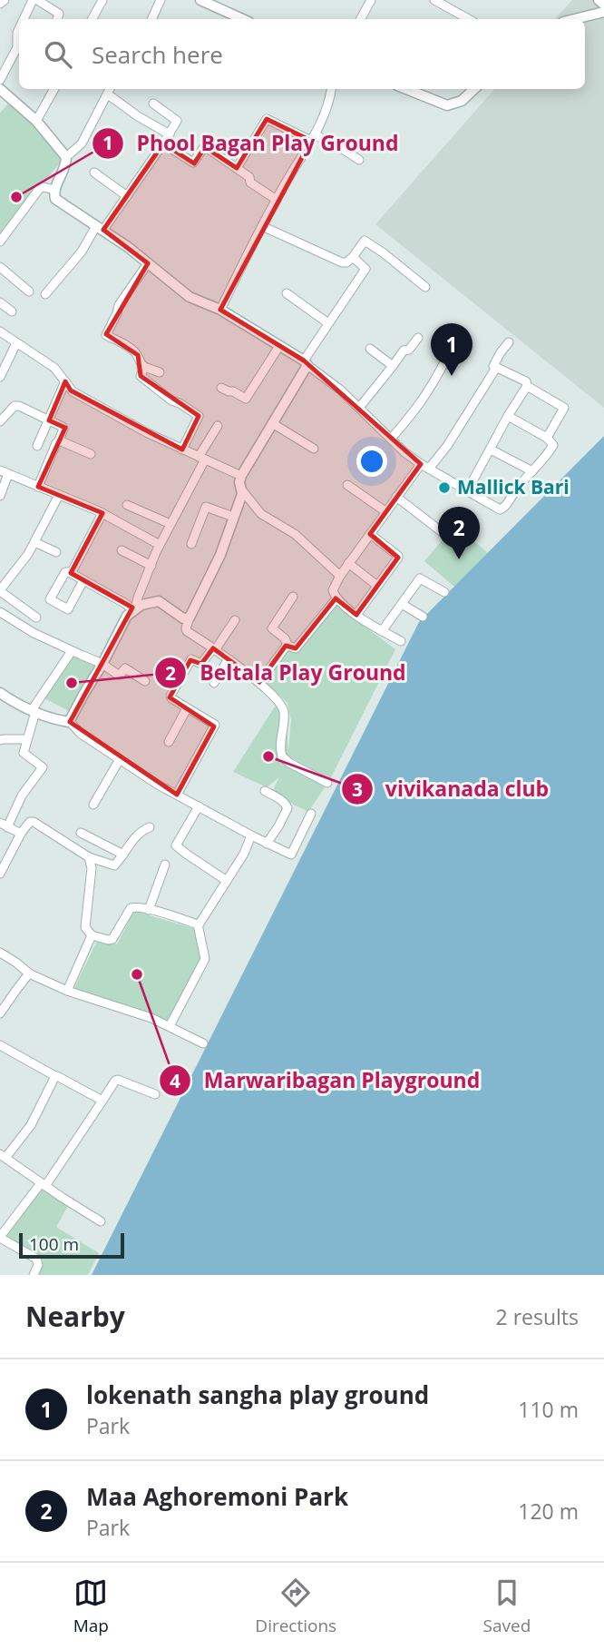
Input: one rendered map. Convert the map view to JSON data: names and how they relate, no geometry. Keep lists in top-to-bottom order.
{
  "places": [
    "Phool Bagan Play Ground",
    "Mallick Bari",
    "Beltala Play Ground",
    "vivikanada club",
    "Marwaribagan Playground"
  ],
  "scale_bar": "100 m",
  "page": {
    "search": "Search here",
    "pins": ["1", "2"],
    "scale": "100 m",
    "heading": ["Nearby", "2 results"],
    "list": [
      {
        "mark": "1",
        "name": "lokenath sangha play ground",
        "note": "Park",
        "value": "110 m"
      },
      {
        "mark": "2",
        "name": "Maa Aghoremoni Park",
        "note": "Park",
        "value": "120 m"
      }
    ],
    "nav": ["Map", "Directions", "Saved"]
  }
}
